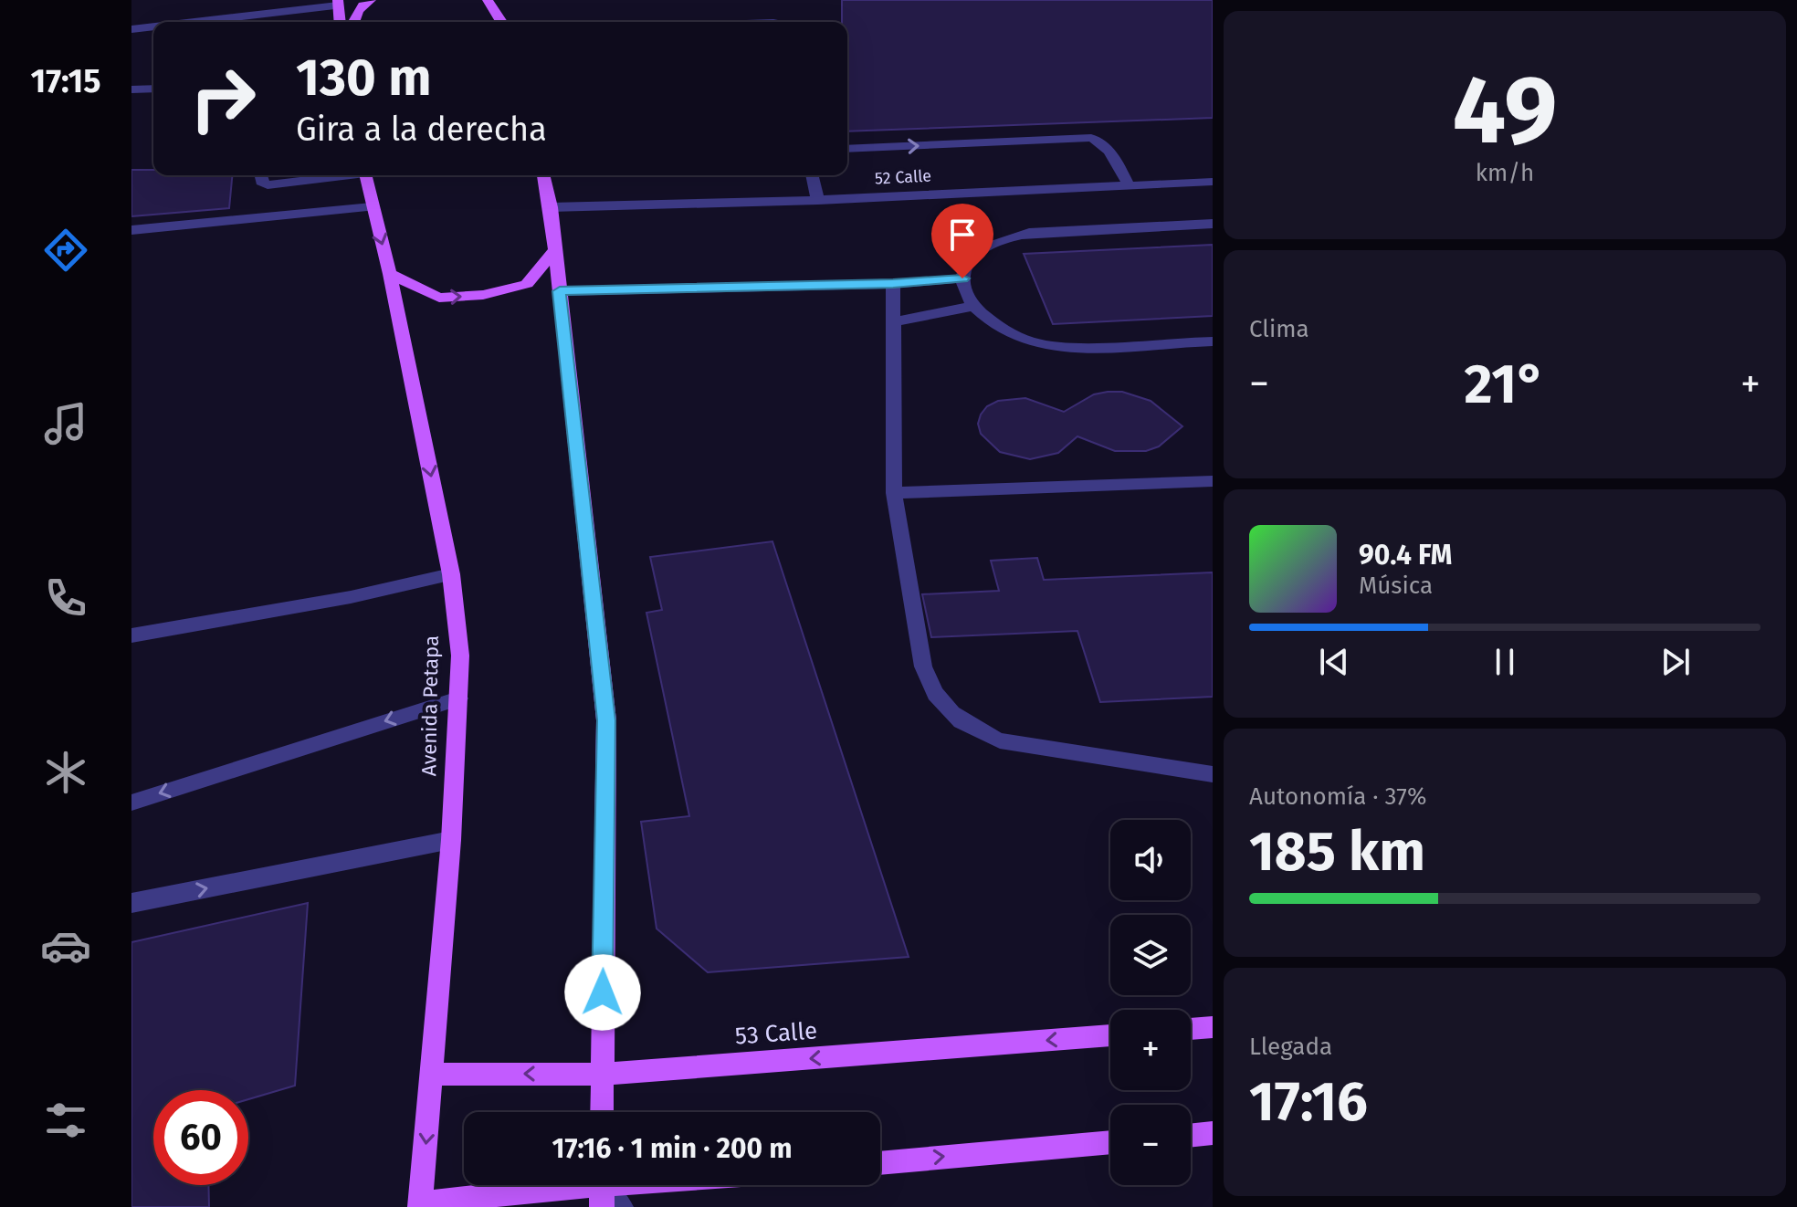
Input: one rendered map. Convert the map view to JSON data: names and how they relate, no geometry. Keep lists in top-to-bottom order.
{
  "streets": {
    "main road": ["Avenida Petapa", "53 Calle"],
    "lane": ["52 Calle"]
  },
  "crossings": [
    ["Avenida Petapa", "53 Calle"]
  ],
  "page": {
    "tabs": "17:15",
    "tile": [
      ["49", "km/h"],
      "Clima",
      ["Autonomía · 37%", "185 km"],
      ["Llegada", "17:16"]
    ],
    "turn": ["130 m", "Gira a la derecha"],
    "heat": ["−", "21°", "+"],
    "song": ["90.4 FM", "Música"],
    "map_buttons": ["+", "−"],
    "limit": "60",
    "trip": "17:16 · 1 min · 200 m"
  }
}
